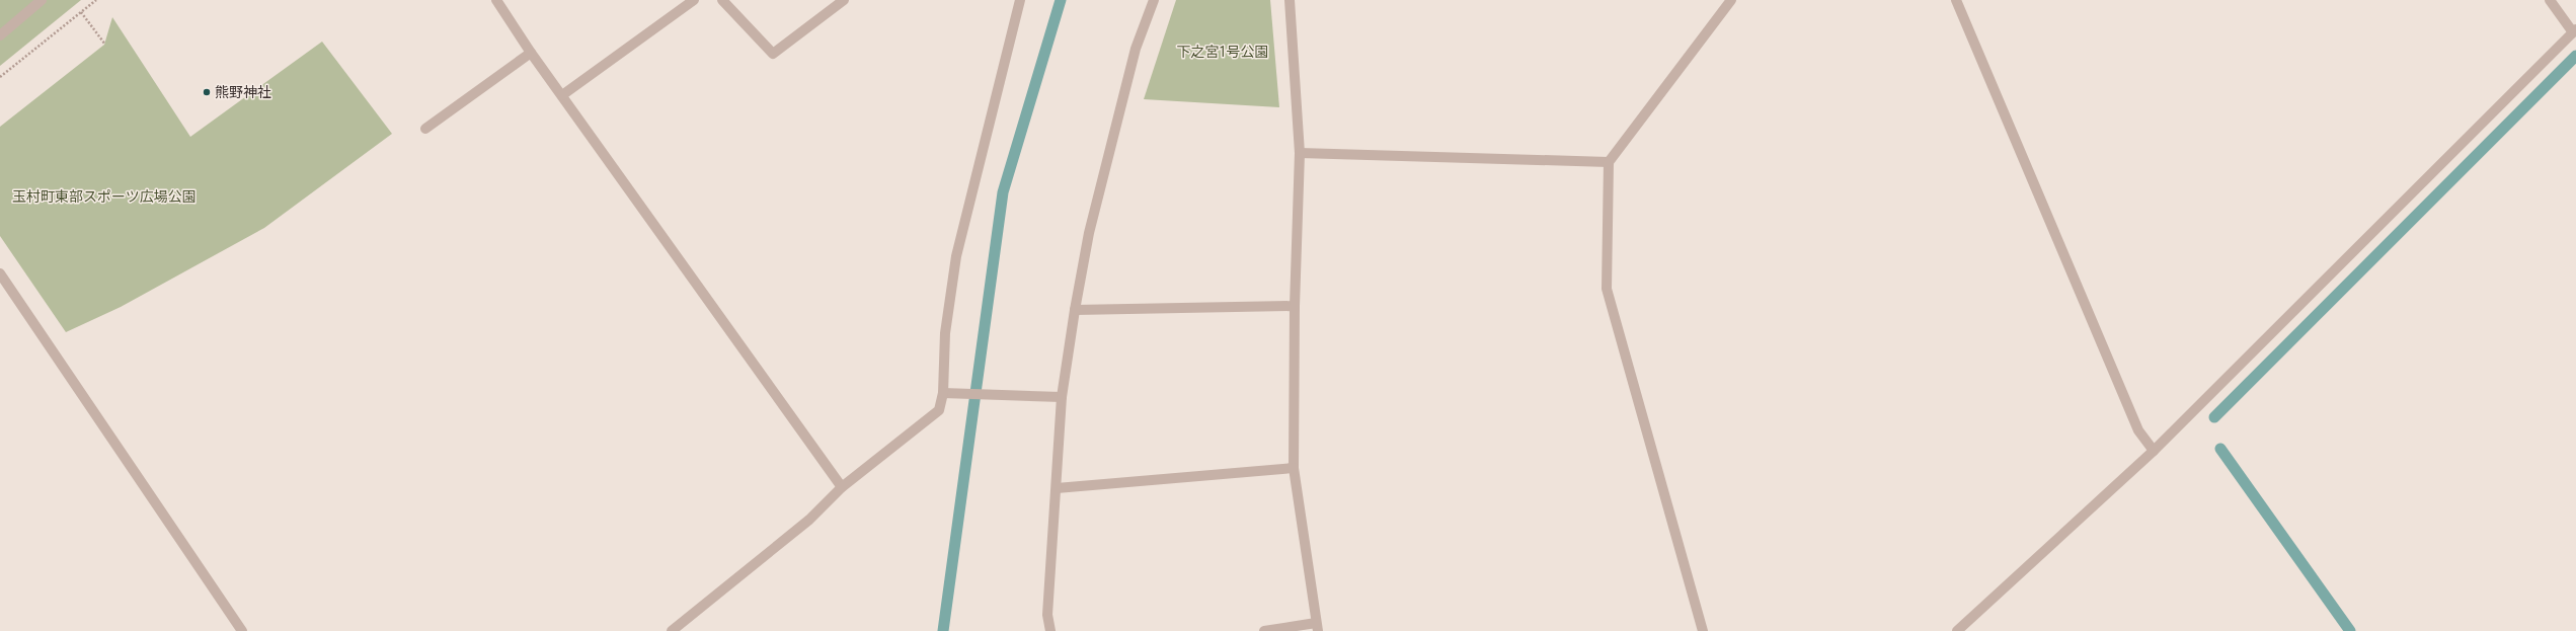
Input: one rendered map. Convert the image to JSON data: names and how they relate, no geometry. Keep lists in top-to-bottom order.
{
  "parks": ["下之宮1号公園", "玉村町東部スポーツ広場公園"],
  "places": ["熊野神社"]
}
